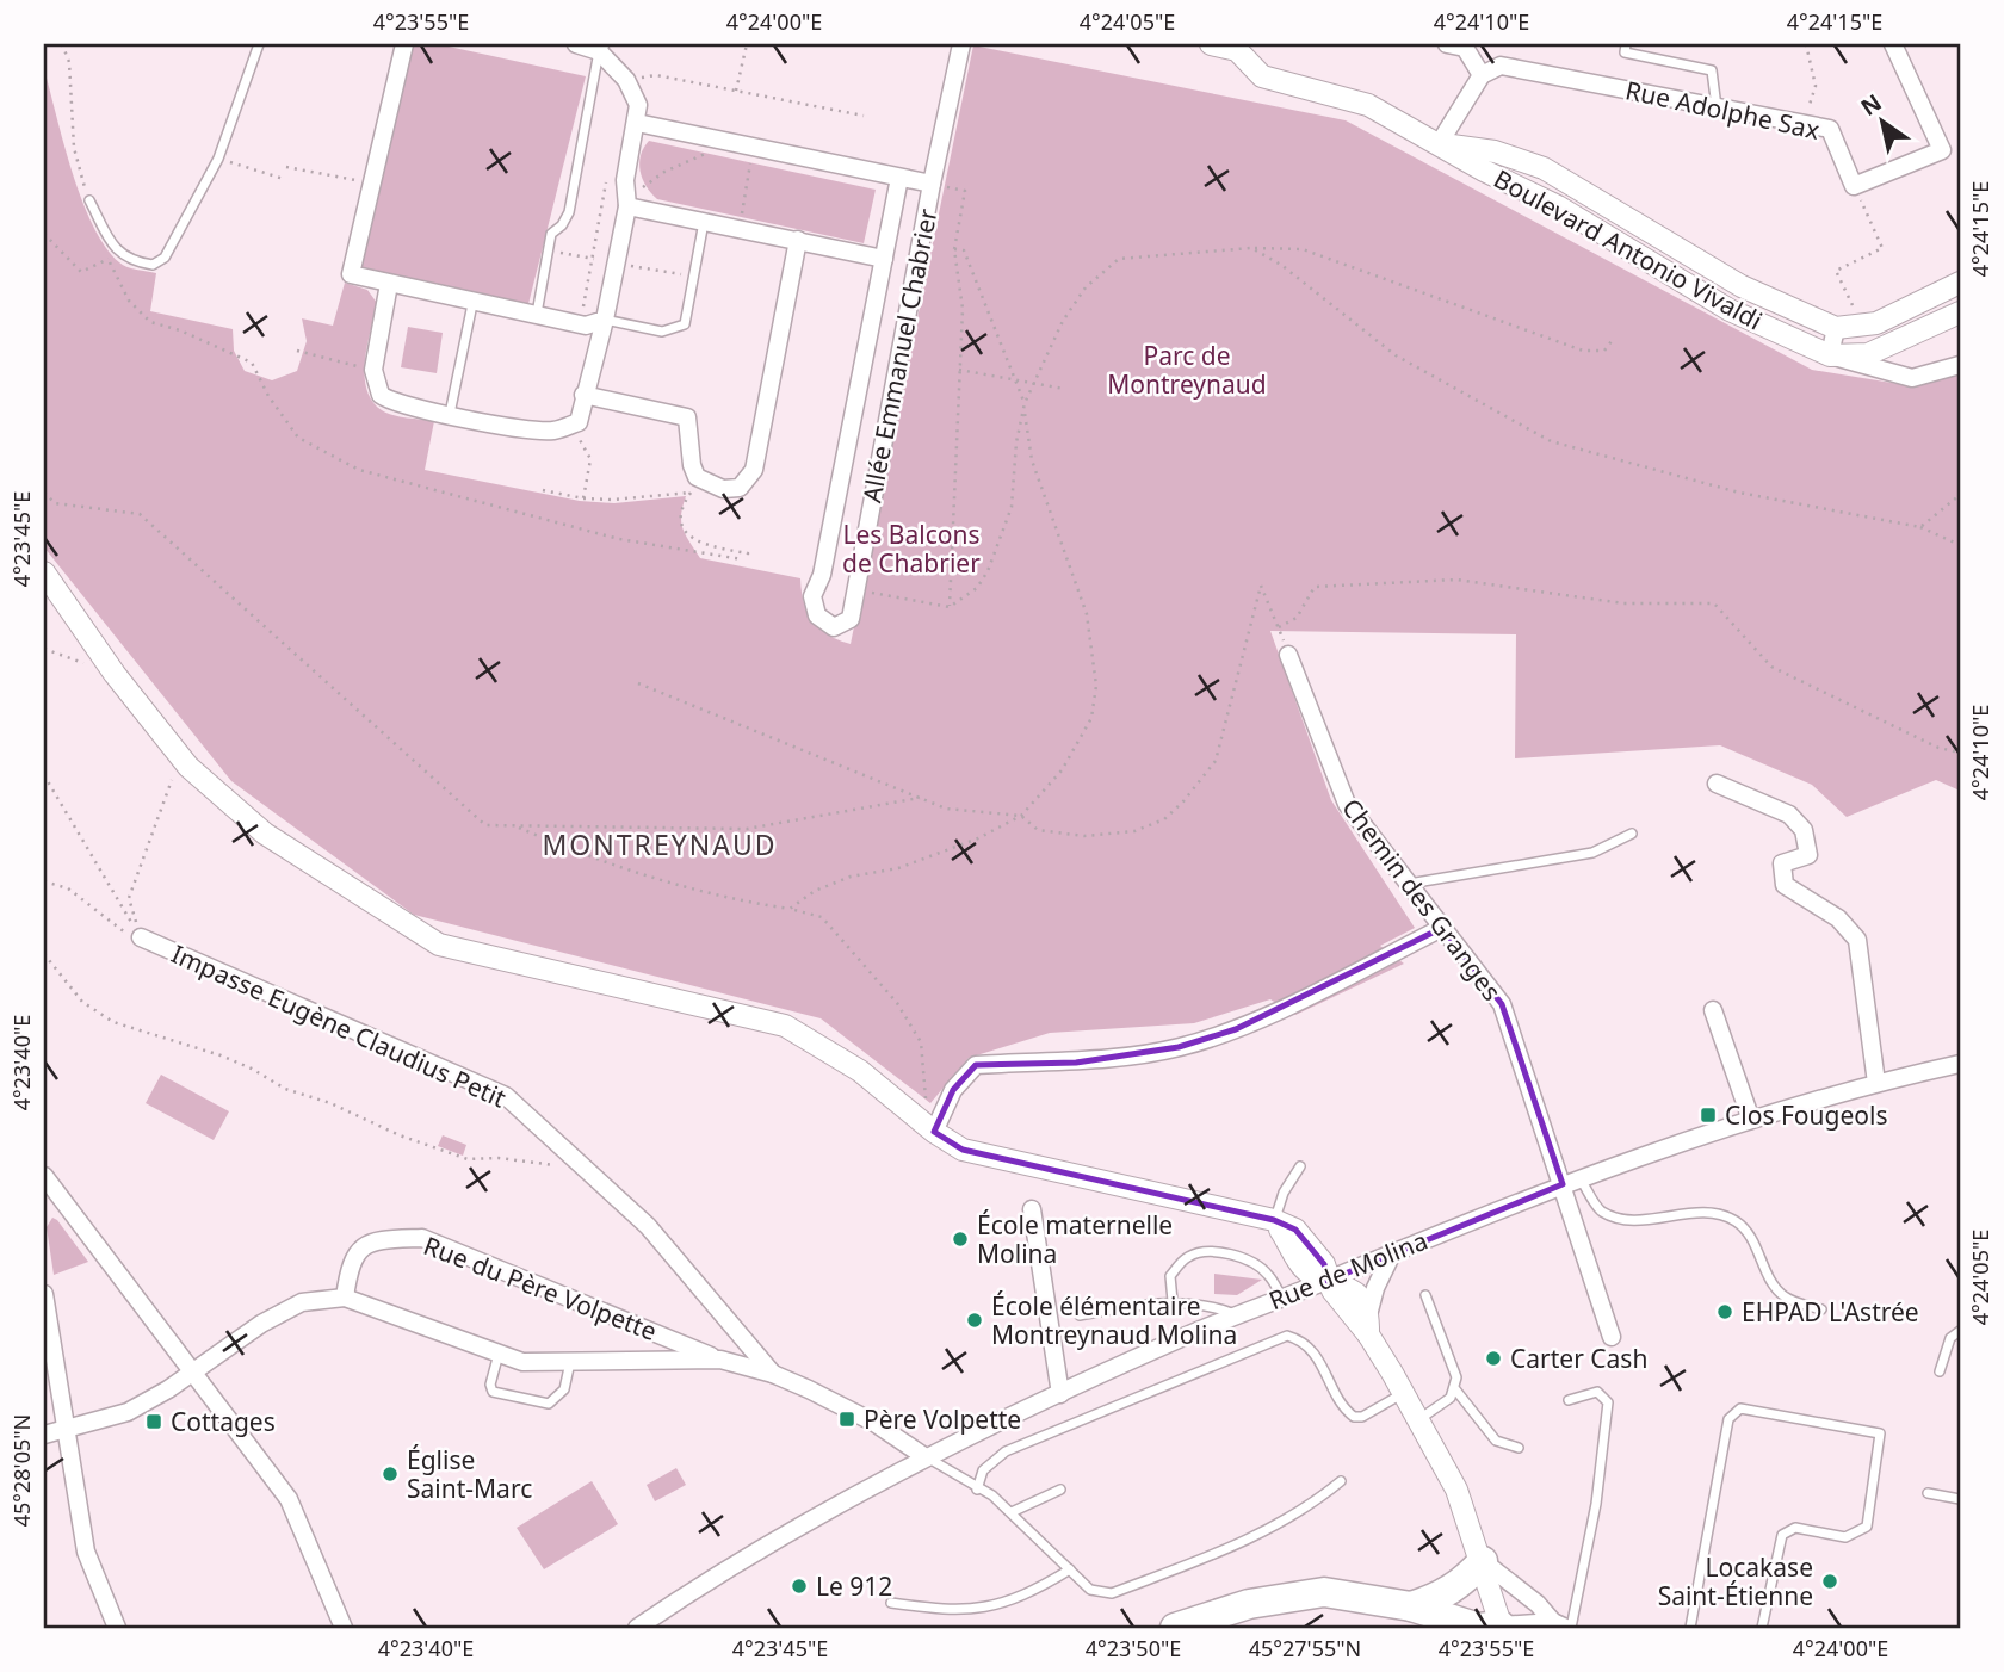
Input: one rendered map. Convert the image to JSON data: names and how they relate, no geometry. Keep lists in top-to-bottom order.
{
  "streets": {
    "street": [
      "Rue Adolphe Sax",
      "Boulevard Antonio Vivaldi",
      "Allée Emmanuel Chabrier",
      "Chemin des Granges",
      "Impasse Eugène Claudius Petit",
      "Rue de Molina",
      "Rue du Père Volpette"
    ]
  },
  "crossings": [
    ["Chemin des Granges", "Rue de Molina"],
    ["Impasse Eugène Claudius Petit", "Rue du Père Volpette"],
    ["Rue de Molina", "Rue du Père Volpette"]
  ],
  "districts": ["MONTREYNAUD"],
  "parks": ["Parc de Montreynaud", "Les Balcons de Chabrier"],
  "places": {
    "transit": ["Clos Fougeols", "Père Volpette", "Cottages"],
    "other": [
      "École maternelle Molina",
      "EHPAD L'Astrée",
      "École élémentaire Montreynaud Molina",
      "Carter Cash",
      "Église Saint-Marc",
      "Locakase Saint-Étienne",
      "Le 912"
    ]
  },
  "north": "top left",
  "coordinates": [
    "4°23'55\"E",
    "4°24'00\"E",
    "4°24'05\"E",
    "4°24'10\"E",
    "4°24'15\"E",
    "4°23'45\"E",
    "4°23'40\"E",
    "45°28'05\"N",
    "4°23'50\"E",
    "45°27'55\"N"
  ]
}
